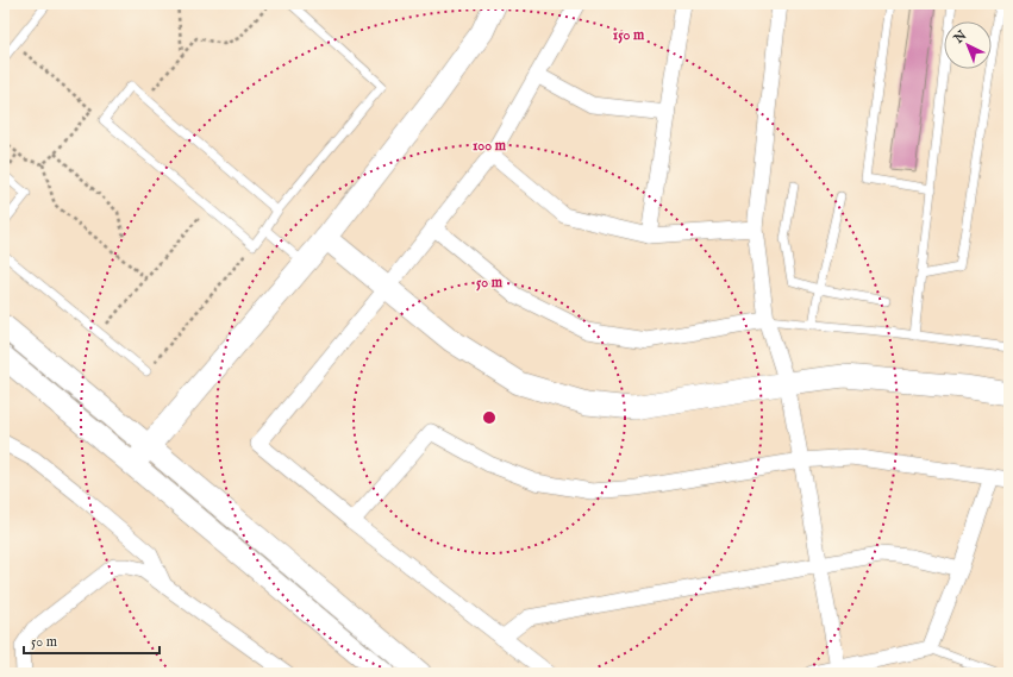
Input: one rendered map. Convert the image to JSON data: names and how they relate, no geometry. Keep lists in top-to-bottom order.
{
  "scale_bar": "50 m",
  "north": "top left",
  "rings": ["150 m", "100 m", "50 m"]
}
